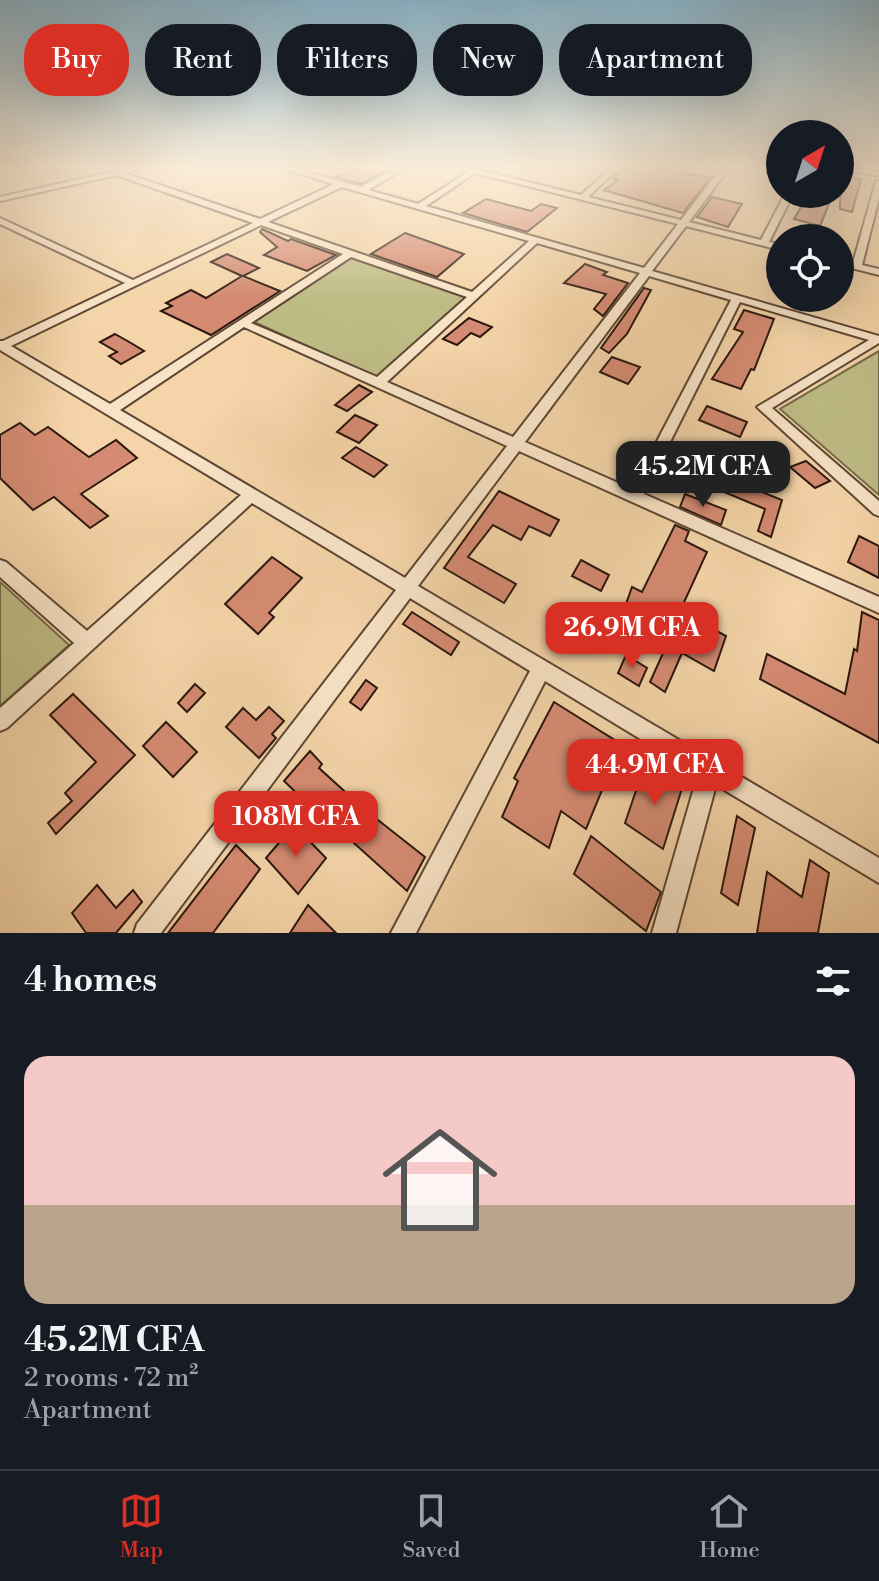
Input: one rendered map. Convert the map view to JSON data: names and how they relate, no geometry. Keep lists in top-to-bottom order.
{
  "north": "top right",
  "page": {
    "chip": [
      "Buy",
      "Rent",
      "Filters",
      "New",
      "Apartment"
    ],
    "price": [
      "45.2M CFA",
      "26.9M CFA",
      "44.9M CFA",
      "108M CFA"
    ],
    "heading": "4 homes",
    "list": [
      {
        "name": "45.2M CFA",
        "note": "2 rooms · 72 m² · Apartment"
      }
    ],
    "tabs": ["Map", "Saved", "Home"]
  }
}
